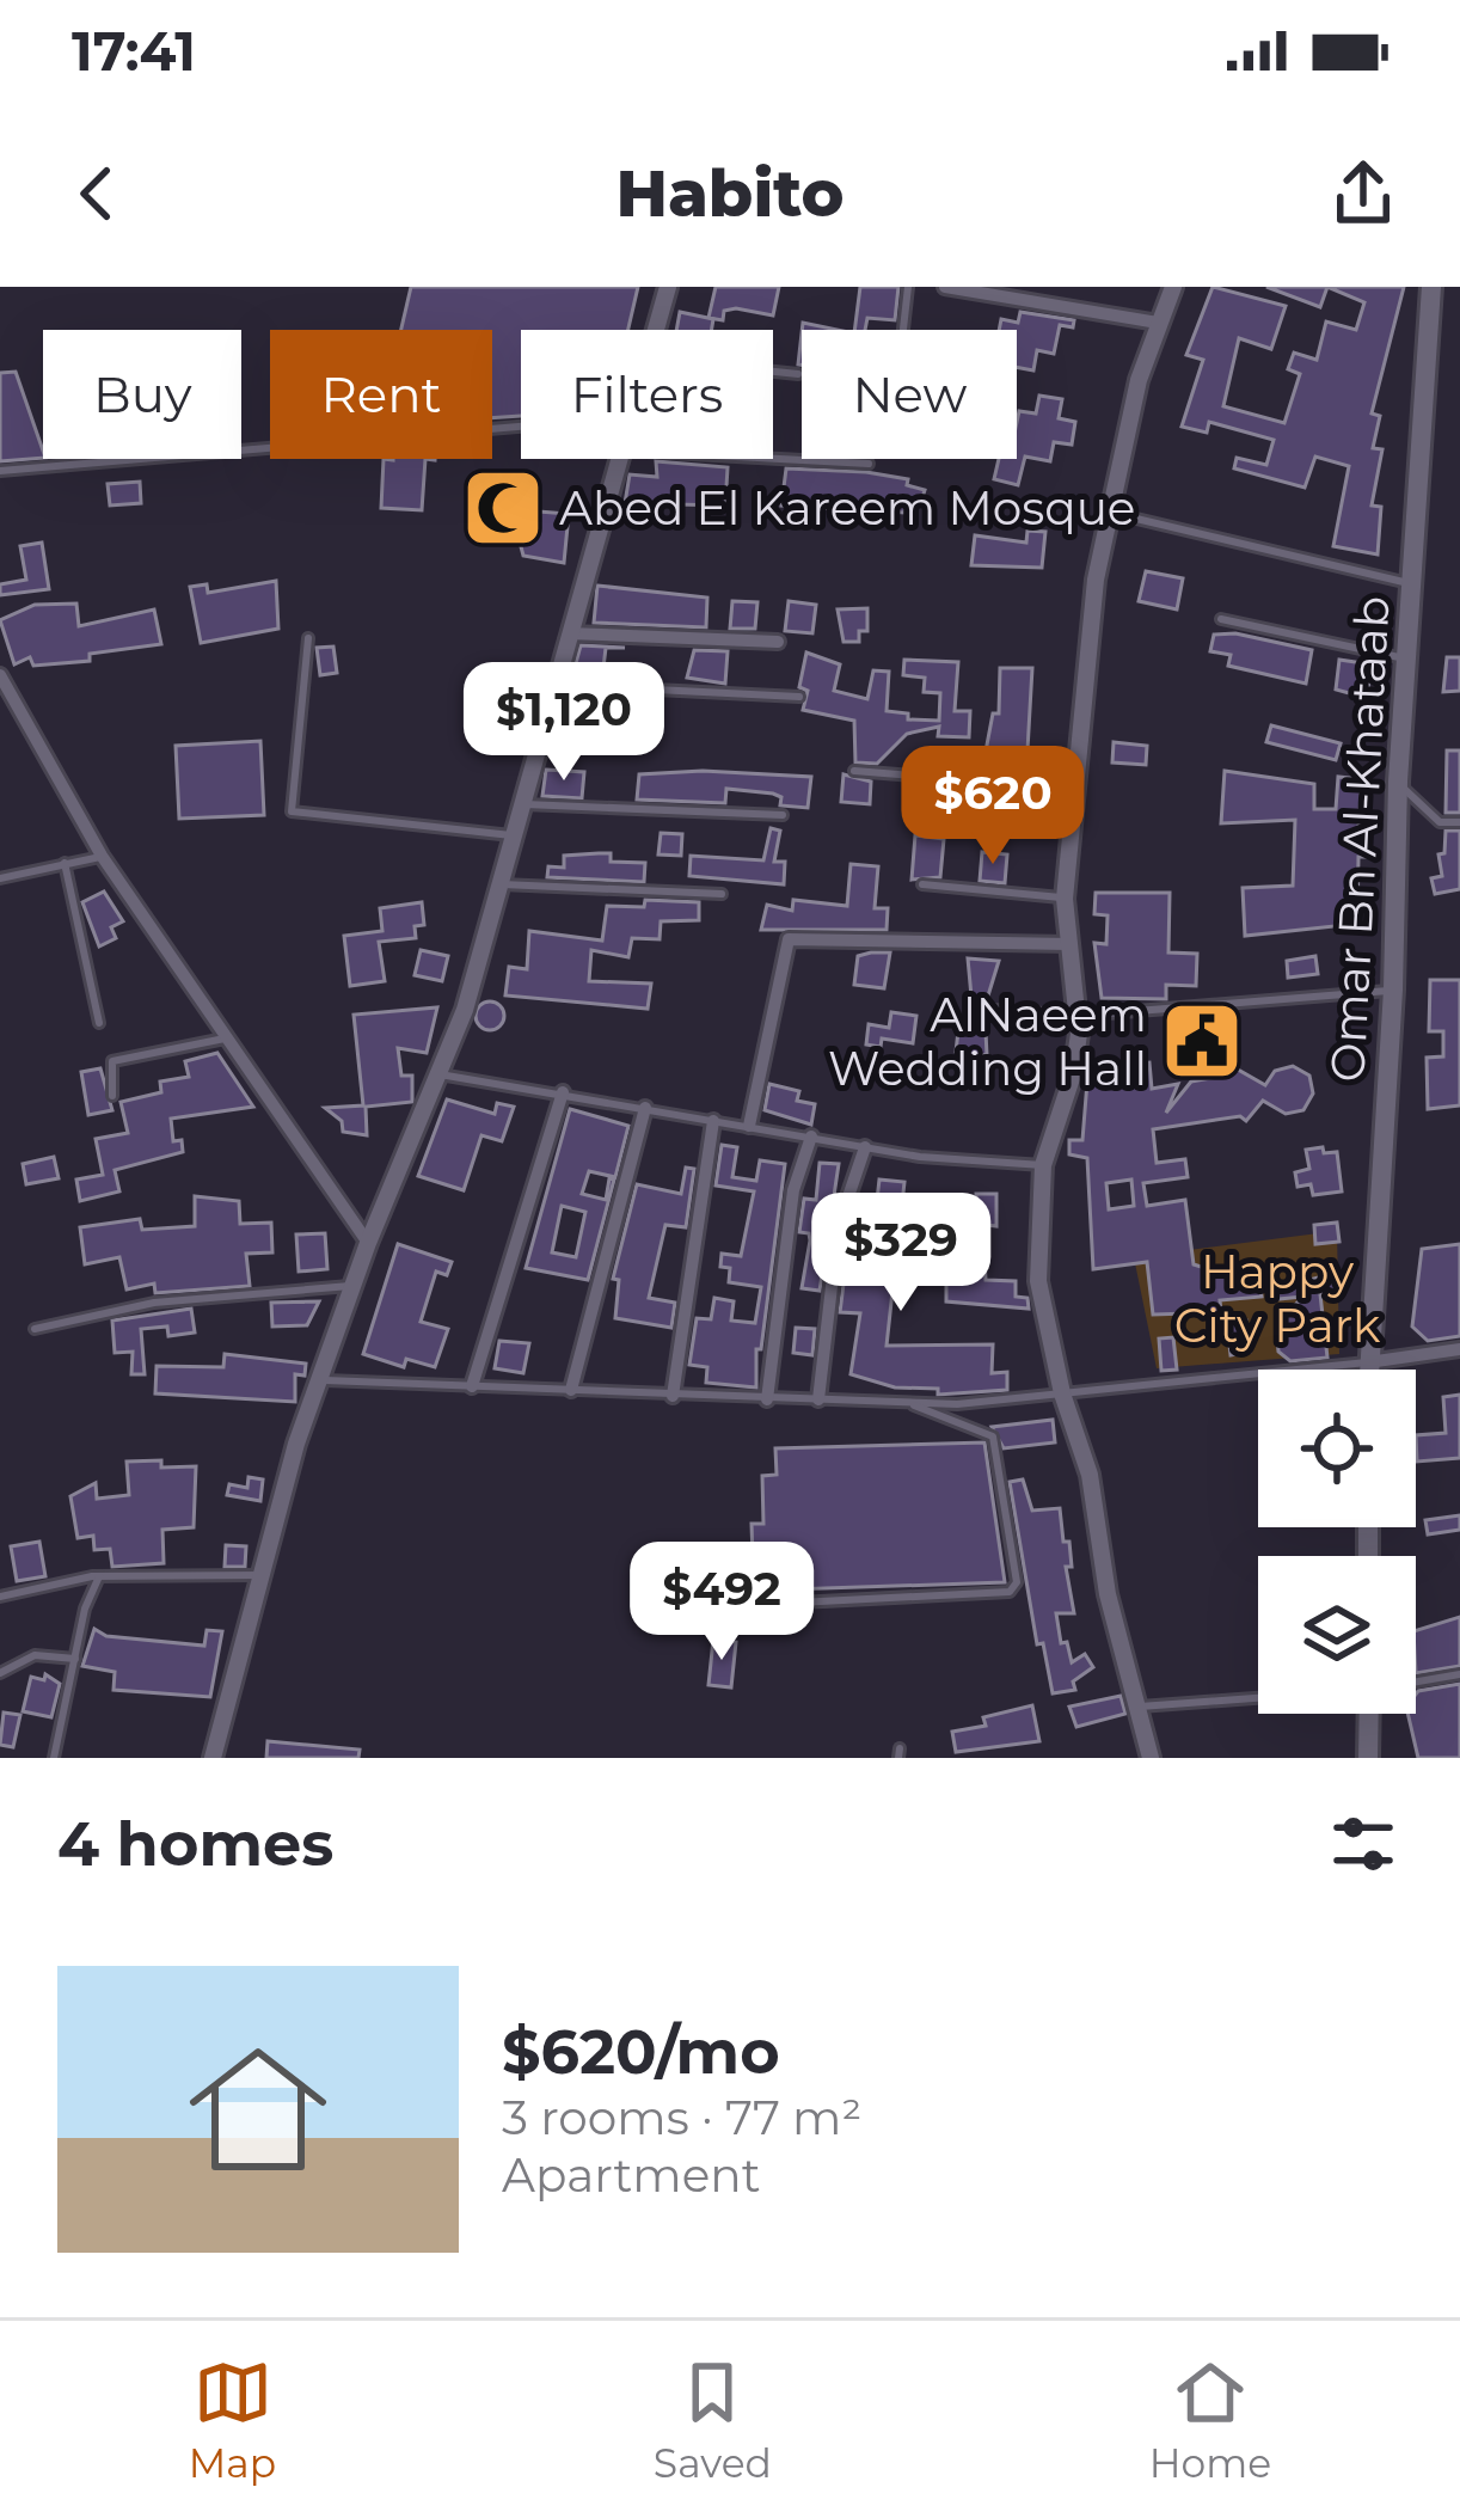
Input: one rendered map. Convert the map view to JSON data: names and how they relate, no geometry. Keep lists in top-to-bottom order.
{
  "streets": {
    "main road": ["Omar Bn Al-Khataab"]
  },
  "parks": ["Happy City Park"],
  "places": {
    "mosque": ["Abed El Kareem Mosque"],
    "public building": ["AlNaeem Wedding Hall"]
  },
  "page": {
    "status": "17:41",
    "header": "Habito",
    "chip": [
      "Buy",
      "Rent",
      "Filters",
      "New"
    ],
    "price": [
      "$1,120",
      "$620",
      "$329",
      "$492"
    ],
    "heading": "4 homes",
    "list": [
      {
        "name": "$620/mo",
        "note": "3 rooms · 77 m² · Apartment"
      }
    ],
    "tabs": ["Map", "Saved", "Home"]
  }
}
